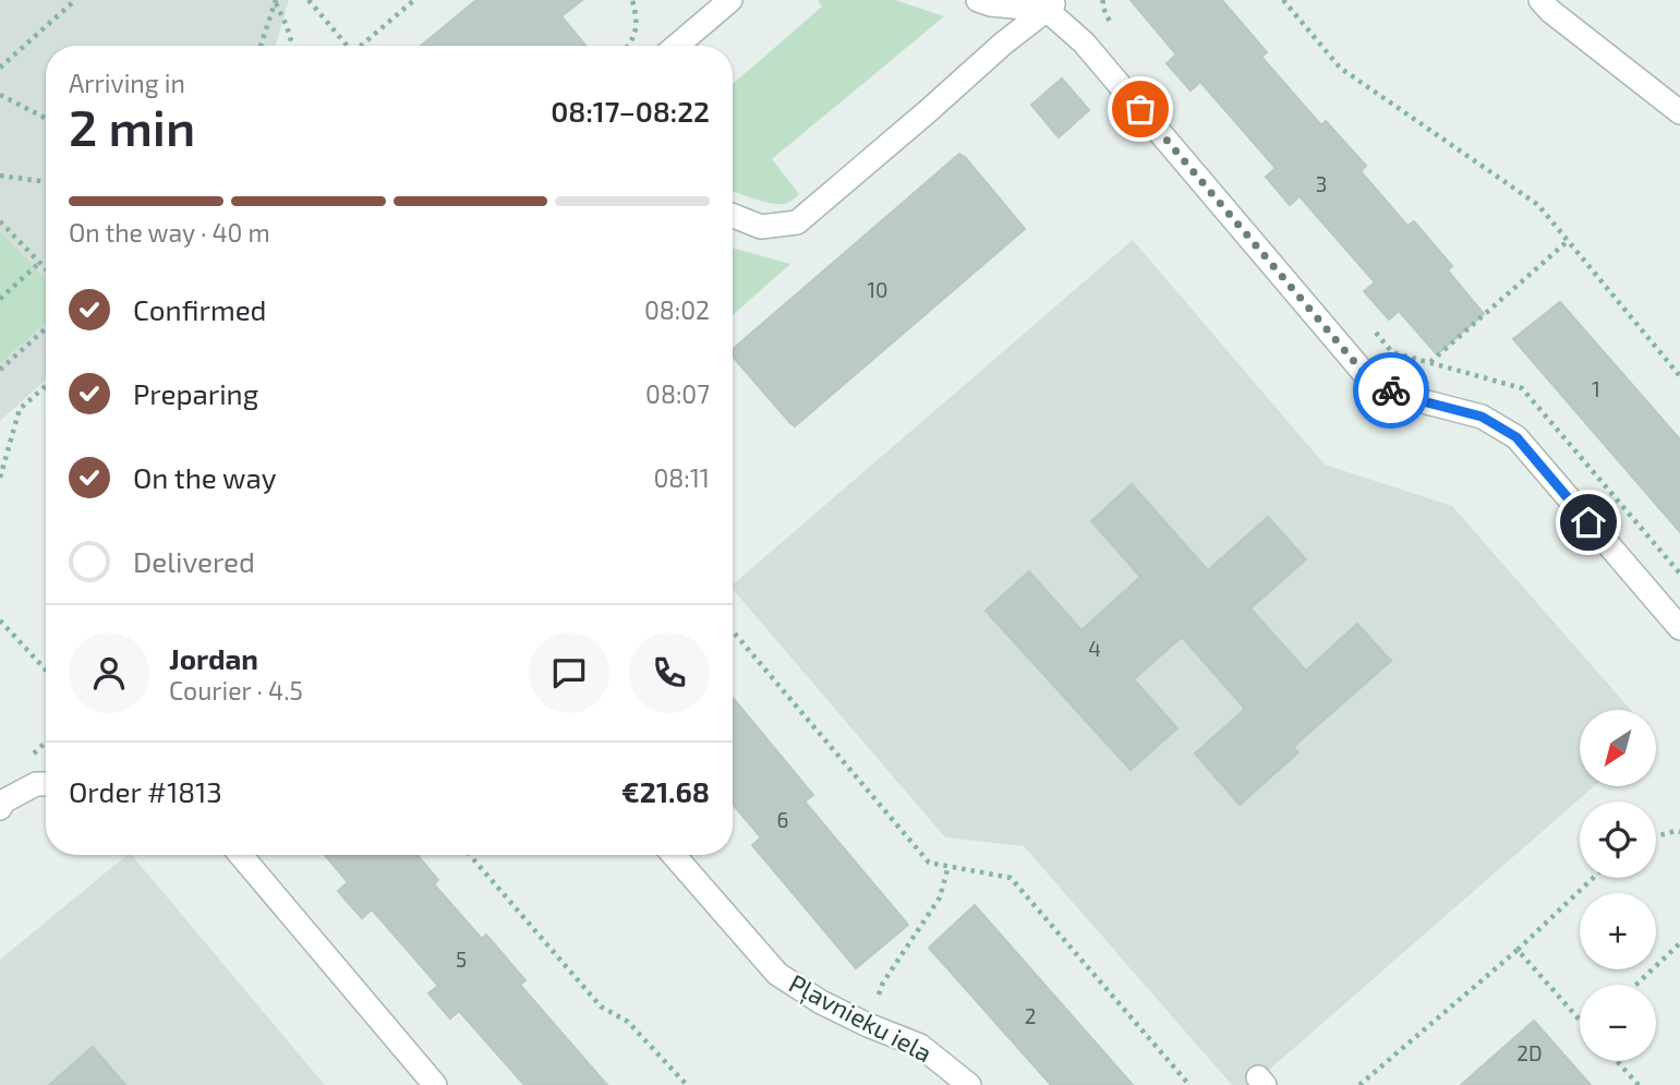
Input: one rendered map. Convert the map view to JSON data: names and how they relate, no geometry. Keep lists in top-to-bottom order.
{
  "streets": {
    "street": ["Pļavnieku iela"]
  },
  "house_numbers": [
    "3",
    "10",
    "1",
    "4",
    "6",
    "5",
    "2",
    "2D"
  ],
  "north": "bottom left",
  "page": {
    "heading": ["2 min", "Arriving in", "08:17–08:22"],
    "panel": [
      "Jordan",
      "Courier · 4.5",
      "Order #1813",
      "€21.68"
    ],
    "bar": "On the way · 40 m",
    "list": [
      ["Confirmed", "08:02"],
      ["Preparing", "08:07"],
      ["On the way", "08:11"],
      "Delivered"
    ],
    "map_buttons": ["+", "−"]
  }
}
